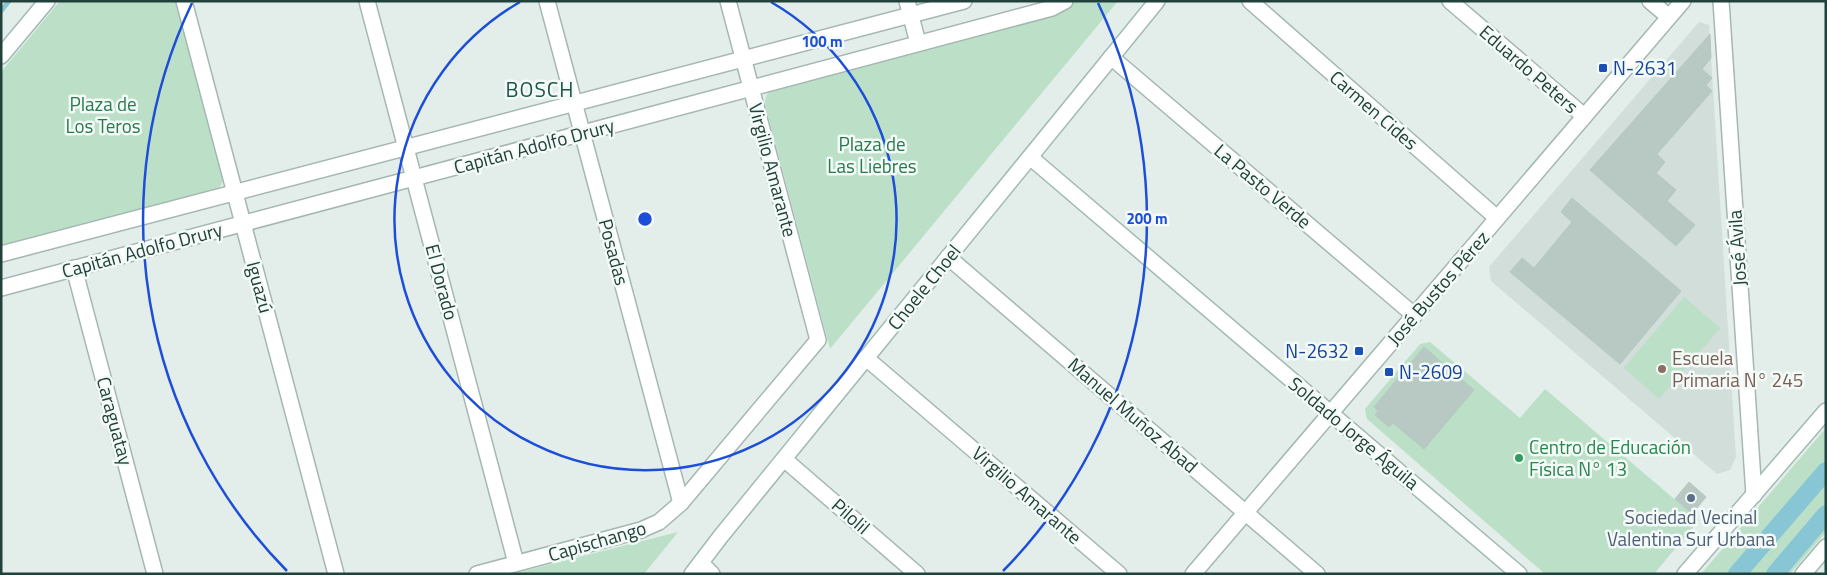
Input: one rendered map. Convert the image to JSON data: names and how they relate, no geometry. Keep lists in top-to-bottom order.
{
  "streets": {
    "street": [
      "Eduardo Peters",
      "Carmen Cides",
      "Capitán Adolfo Drury",
      "Virgilio Amarante",
      "La Pasto Verde",
      "José Ávila",
      "Posadas",
      "El Dorado",
      "Iguazú",
      "Choele Choel",
      "José Bustos Pérez",
      "Manuel Muñoz Abad",
      "Caraguatay",
      "Soldado Jorge Águila",
      "Pilolil",
      "Capischango"
    ]
  },
  "crossings": [
    ["Eduardo Peters", "José Bustos Pérez"],
    ["Carmen Cides", "José Bustos Pérez"],
    ["Capitán Adolfo Drury", "Virgilio Amarante"],
    ["Capitán Adolfo Drury", "Posadas"],
    ["Capitán Adolfo Drury", "El Dorado"],
    ["Capitán Adolfo Drury", "Iguazú"],
    ["Capitán Adolfo Drury", "Caraguatay"],
    ["Virgilio Amarante", "Posadas"],
    ["Virgilio Amarante", "Choele Choel"],
    ["Virgilio Amarante", "Capischango"],
    ["La Pasto Verde", "Choele Choel"],
    ["La Pasto Verde", "José Bustos Pérez"],
    ["Posadas", "Capischango"],
    ["El Dorado", "Capischango"],
    ["Choele Choel", "Manuel Muñoz Abad"],
    ["Choele Choel", "Soldado Jorge Águila"],
    ["Choele Choel", "Pilolil"],
    ["José Bustos Pérez", "Manuel Muñoz Abad"],
    ["José Bustos Pérez", "Soldado Jorge Águila"]
  ],
  "districts": ["BOSCH"],
  "parks": ["Plaza de Los Teros", "Plaza de Las Liebres"],
  "places": {
    "transit": ["N-2631", "N-2632", "N-2609"],
    "other": ["Escuela Primaria N° 245", "Centro de Educación Física N° 13", "Sociedad Vecinal Valentina Sur Urbana"]
  },
  "rings": ["100 m", "200 m"]
}
